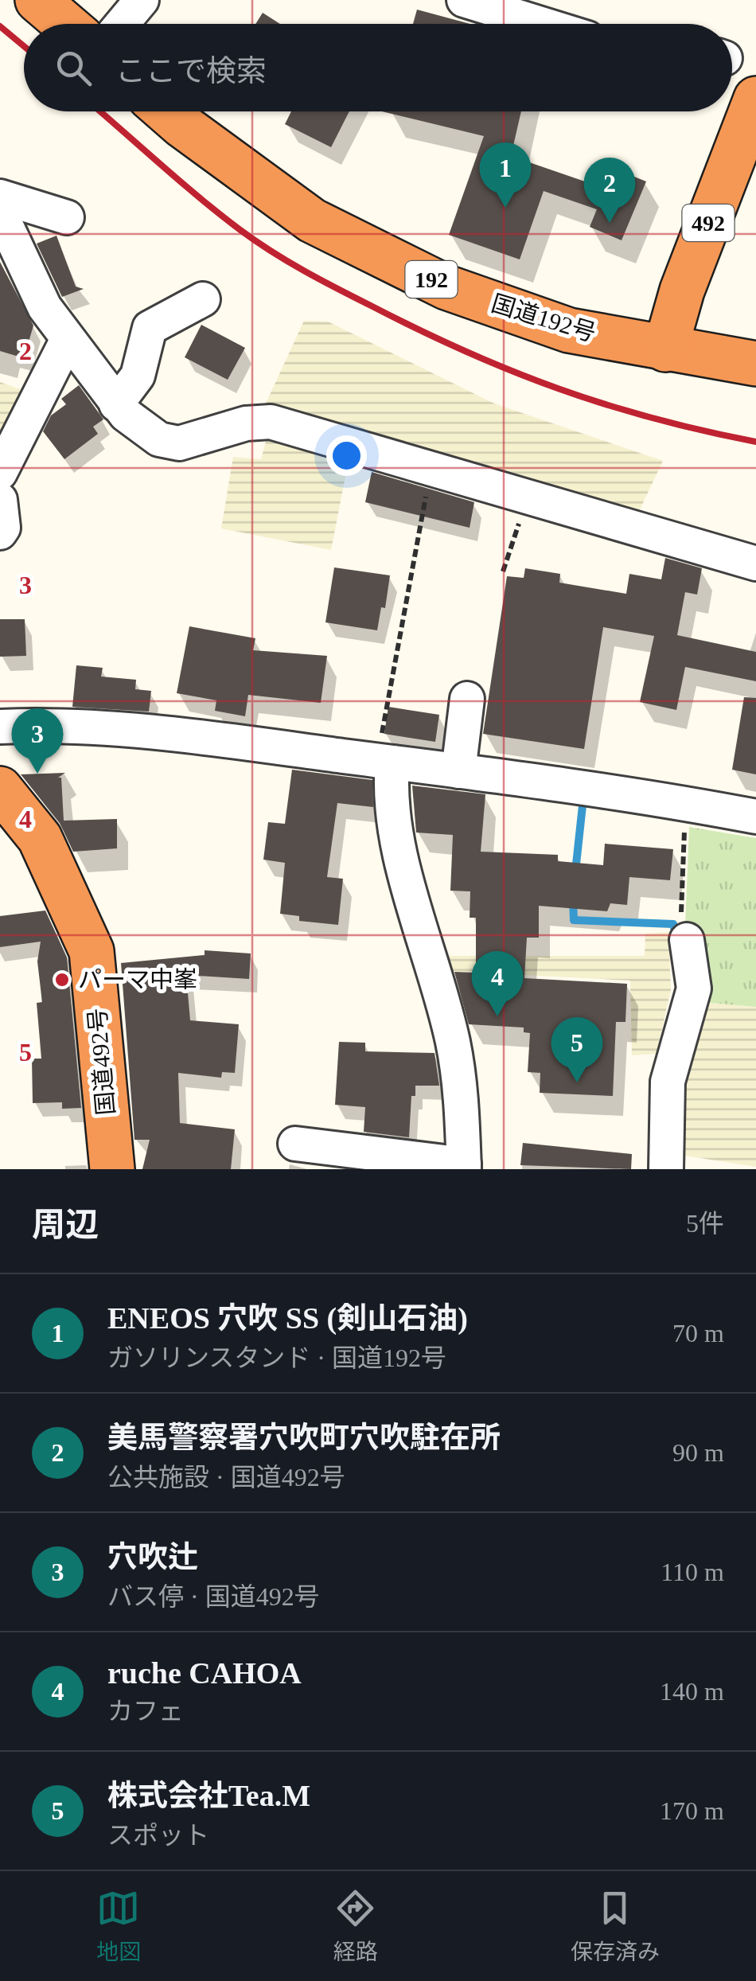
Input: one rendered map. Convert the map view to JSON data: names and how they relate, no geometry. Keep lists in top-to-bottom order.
{
  "streets": {
    "highway": [
      "492",
      "192",
      "国道192号",
      "国道492号"
    ]
  },
  "crossings": [
    ["492", "国道192号"]
  ],
  "places": ["パーマ中峯"],
  "page": {
    "search": "ここで検索",
    "pins": [
      "1",
      "2",
      "3",
      "4",
      "5"
    ],
    "heading": ["周辺", "5件"],
    "list": [
      {
        "mark": "1",
        "name": "ENEOS 穴吹 SS (剣山石油)",
        "note": "ガソリンスタンド · 国道192号",
        "value": "70 m"
      },
      {
        "mark": "2",
        "name": "美馬警察署穴吹町穴吹駐在所",
        "note": "公共施設 · 国道492号",
        "value": "90 m"
      },
      {
        "mark": "3",
        "name": "穴吹辻",
        "note": "バス停 · 国道492号",
        "value": "110 m"
      },
      {
        "mark": "4",
        "name": "ruche CAHOA",
        "note": "カフェ",
        "value": "140 m"
      },
      {
        "mark": "5",
        "name": "株式会社Tea.M",
        "note": "スポット",
        "value": "170 m"
      }
    ],
    "nav": ["地図", "経路", "保存済み"]
  },
  "grid": {
    "rows": [
      "2",
      "3",
      "4",
      "5"
    ]
  }
}
